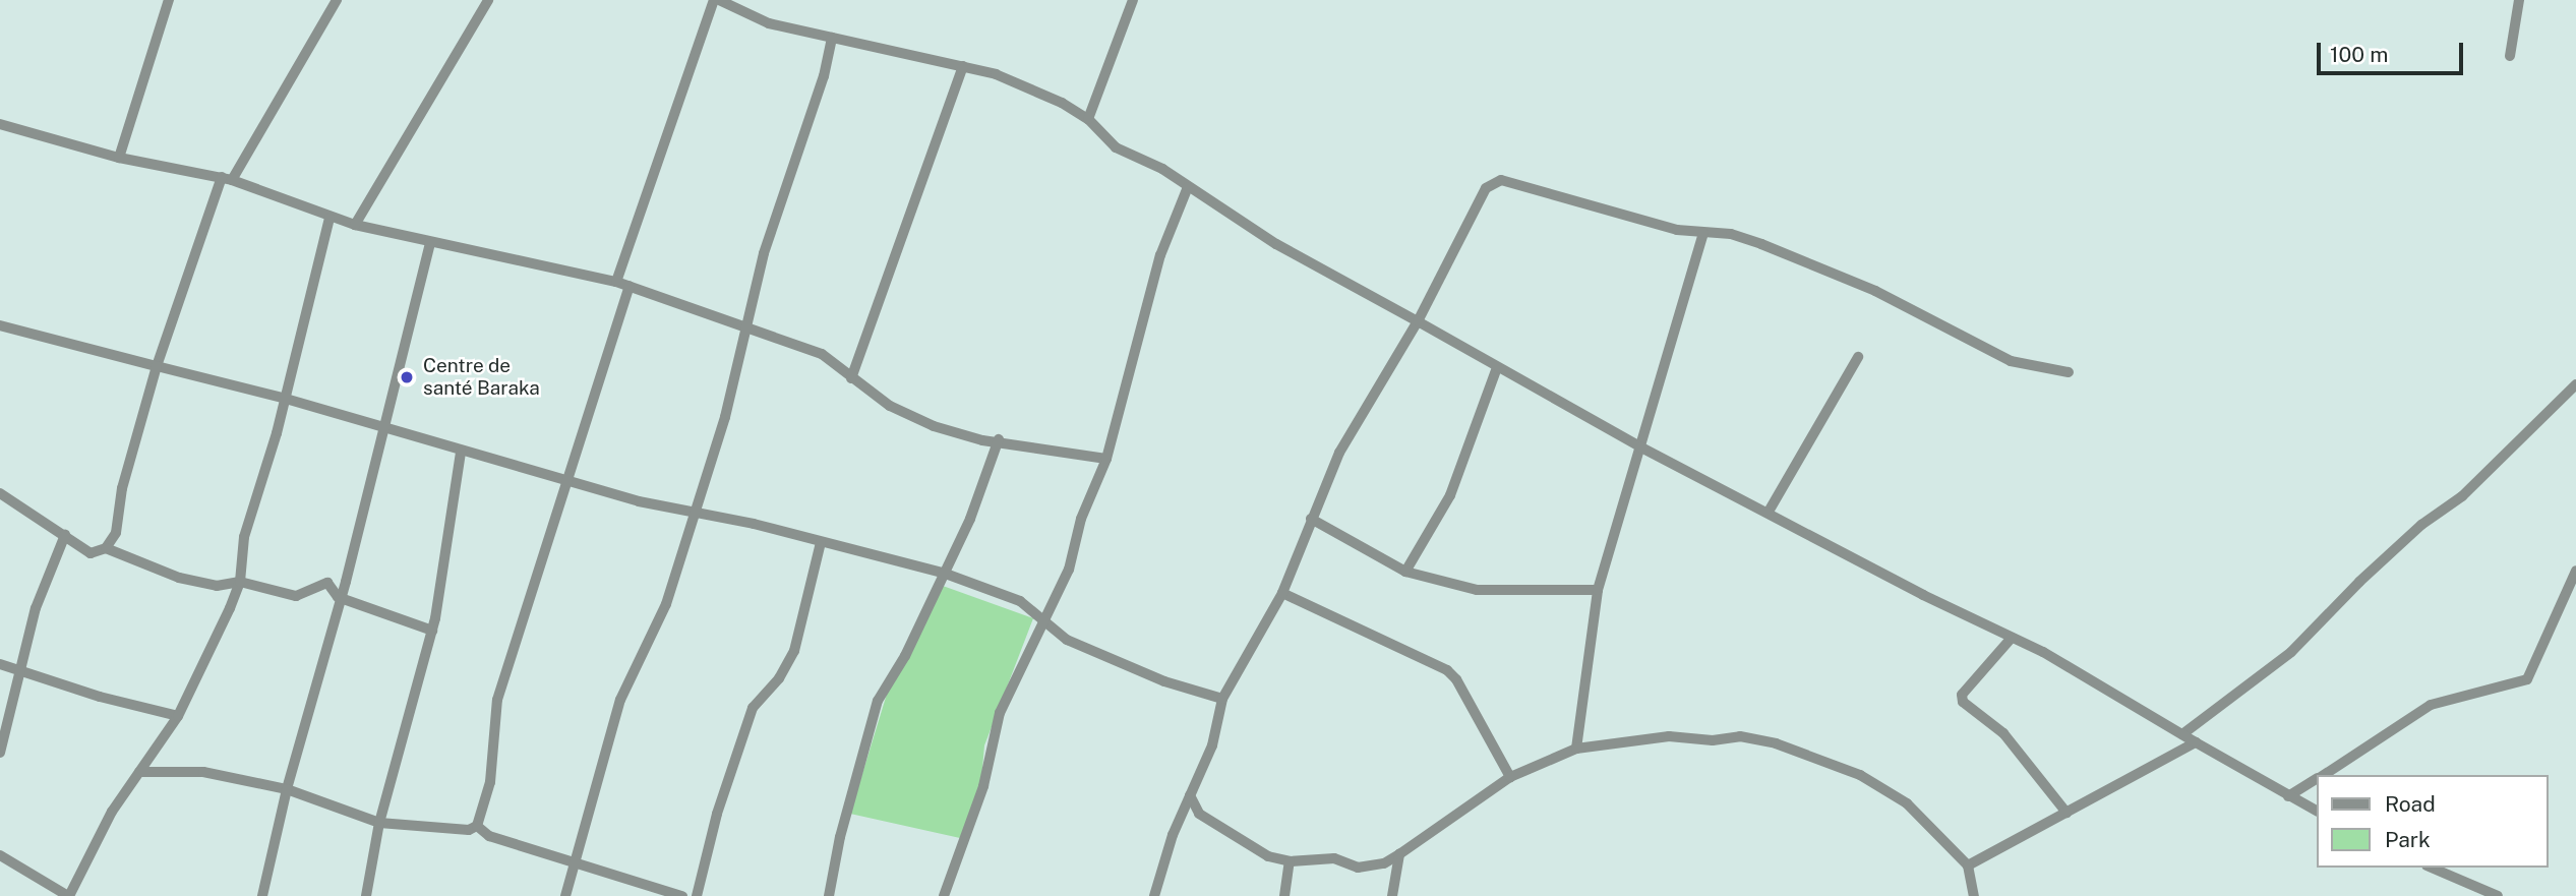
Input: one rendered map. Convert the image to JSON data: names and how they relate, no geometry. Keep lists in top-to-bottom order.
{
  "places": ["Centre de santé Baraka"],
  "legend": ["Road", "Park"],
  "scale_bar": "100 m"
}
